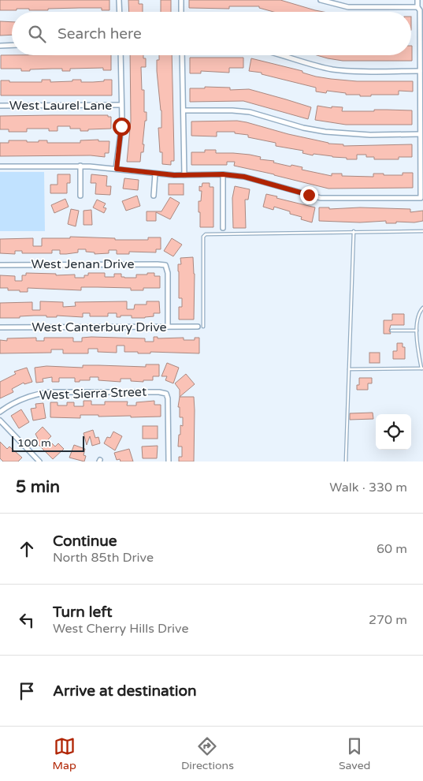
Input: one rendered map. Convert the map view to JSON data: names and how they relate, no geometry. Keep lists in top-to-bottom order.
{
  "streets": {
    "street": [
      "West Laurel Lane",
      "West Jenan Drive",
      "West Canterbury Drive",
      "West Sierra Street"
    ]
  },
  "crossings": [
    ["West Jenan Drive", "West Canterbury Drive"]
  ],
  "scale_bar": "100 m",
  "page": {
    "search": "Search here",
    "scale": "100 m",
    "heading": ["5 min", "Walk · 330 m"],
    "list": [
      ["Continue", "North 85th Drive", "60 m"],
      ["Turn left", "West Cherry Hills Drive", "270 m"],
      "Arrive at destination"
    ],
    "nav": ["Map", "Directions", "Saved"]
  }
}
